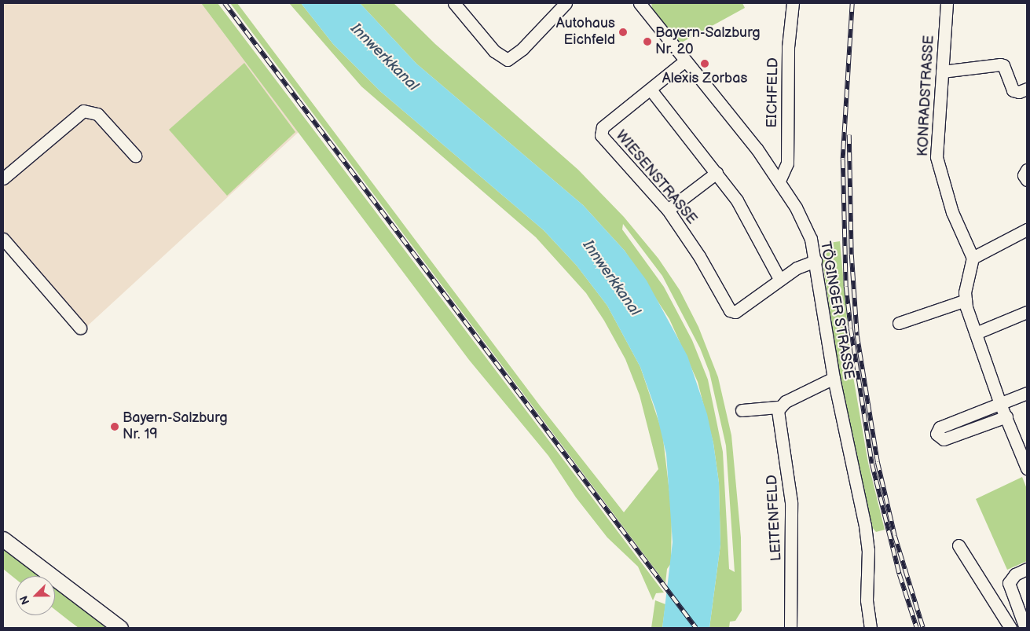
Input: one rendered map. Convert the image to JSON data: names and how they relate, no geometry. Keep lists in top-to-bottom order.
{
  "streets": {
    "street": [
      "EICHFELD",
      "KONRADSTRASSE",
      "WIESENSTRASSE",
      "TÖGINGER STRASSE",
      "LEITENFELD"
    ]
  },
  "crossings": [
    ["EICHFELD", "TÖGINGER STRASSE"],
    ["WIESENSTRASSE", "TÖGINGER STRASSE"]
  ],
  "water": ["Innwerkkanal"],
  "places": [
    "Autohaus Eichfeld",
    "Bayern-Salzburg Nr. 20",
    "Alexis Zorbas",
    "Bayern-Salzburg Nr. 19"
  ],
  "north": "bottom left"
}
